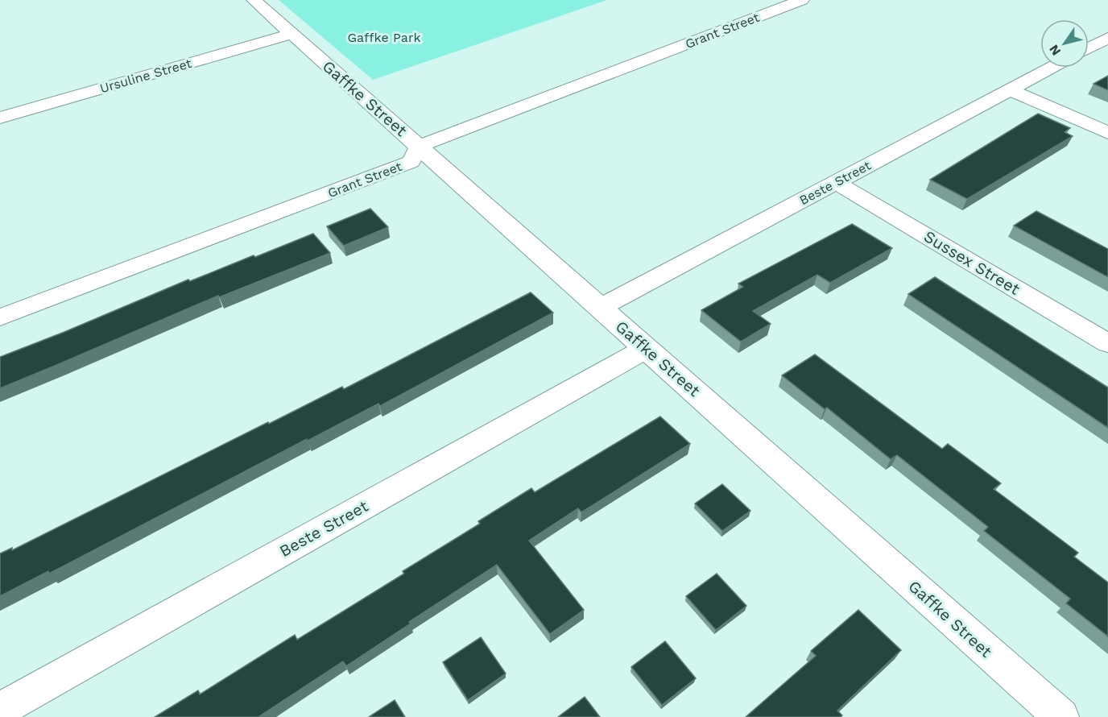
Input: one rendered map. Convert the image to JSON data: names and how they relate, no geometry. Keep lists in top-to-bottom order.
{
  "streets": {
    "street": [
      "Grant Street",
      "Ursuline Street",
      "Gaffke Street",
      "Beste Street",
      "Sussex Street"
    ]
  },
  "crossings": [
    ["Grant Street", "Gaffke Street"],
    ["Ursuline Street", "Gaffke Street"],
    ["Gaffke Street", "Beste Street"],
    ["Beste Street", "Sussex Street"]
  ],
  "parks": ["Gaffke Park"],
  "north": "bottom left"
}
